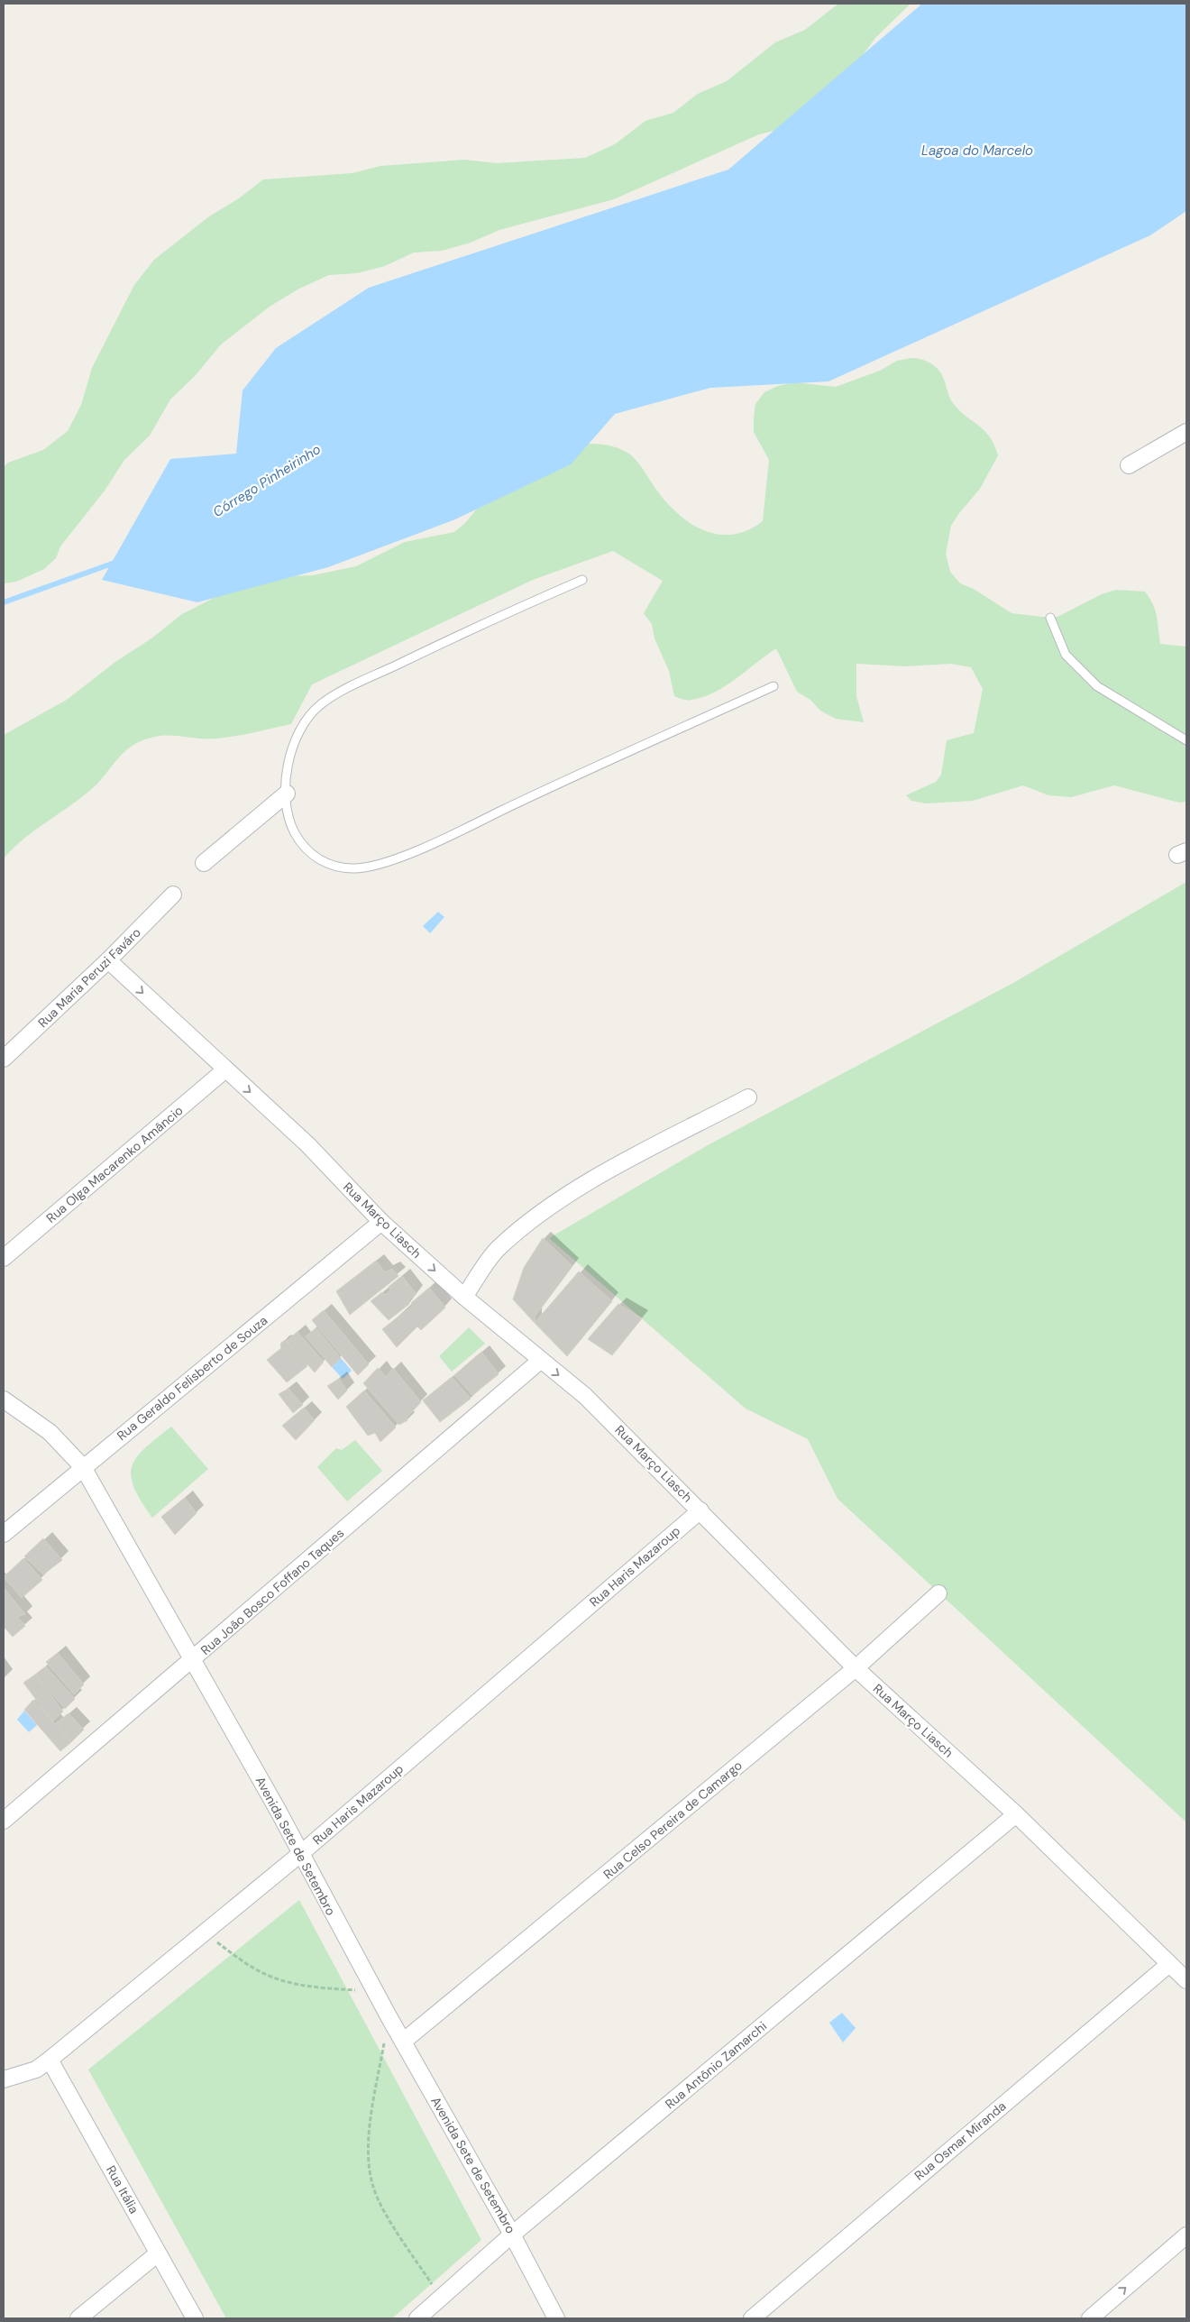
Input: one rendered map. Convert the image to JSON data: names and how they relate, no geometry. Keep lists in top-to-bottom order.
{
  "streets": {
    "street": [
      "Rua Maria Peruzi Faváro",
      "Rua Olga Macarenko Amâncio",
      "Rua Março Liasch",
      "Rua Geraldo Felisberto de Souza",
      "Rua Haris Mazaroup",
      "Rua João Bosco Foffano Taques",
      "Rua Celso Pereira de Camargo",
      "Avenida Sete de Setembro",
      "Rua Antônio Zamarchi",
      "Rua Osmar Miranda",
      "Rua Itália"
    ]
  },
  "crossings": [
    ["Rua Maria Peruzi Faváro", "Rua Março Liasch"],
    ["Rua Olga Macarenko Amâncio", "Rua Março Liasch"],
    ["Rua Março Liasch", "Rua Geraldo Felisberto de Souza"],
    ["Rua Março Liasch", "Rua Haris Mazaroup"],
    ["Rua Março Liasch", "Rua João Bosco Foffano Taques"],
    ["Rua Março Liasch", "Rua Celso Pereira de Camargo"],
    ["Rua Março Liasch", "Rua Antônio Zamarchi"],
    ["Rua Março Liasch", "Rua Osmar Miranda"],
    ["Rua Geraldo Felisberto de Souza", "Avenida Sete de Setembro"],
    ["Rua Haris Mazaroup", "Avenida Sete de Setembro"],
    ["Rua Haris Mazaroup", "Rua Itália"],
    ["Rua João Bosco Foffano Taques", "Avenida Sete de Setembro"],
    ["Rua Celso Pereira de Camargo", "Avenida Sete de Setembro"],
    ["Avenida Sete de Setembro", "Rua Antônio Zamarchi"]
  ],
  "one_way": ["Rua Março Liasch"],
  "water": ["Lagoa do Marcelo", "Córrego Pinheirinho"]
}
